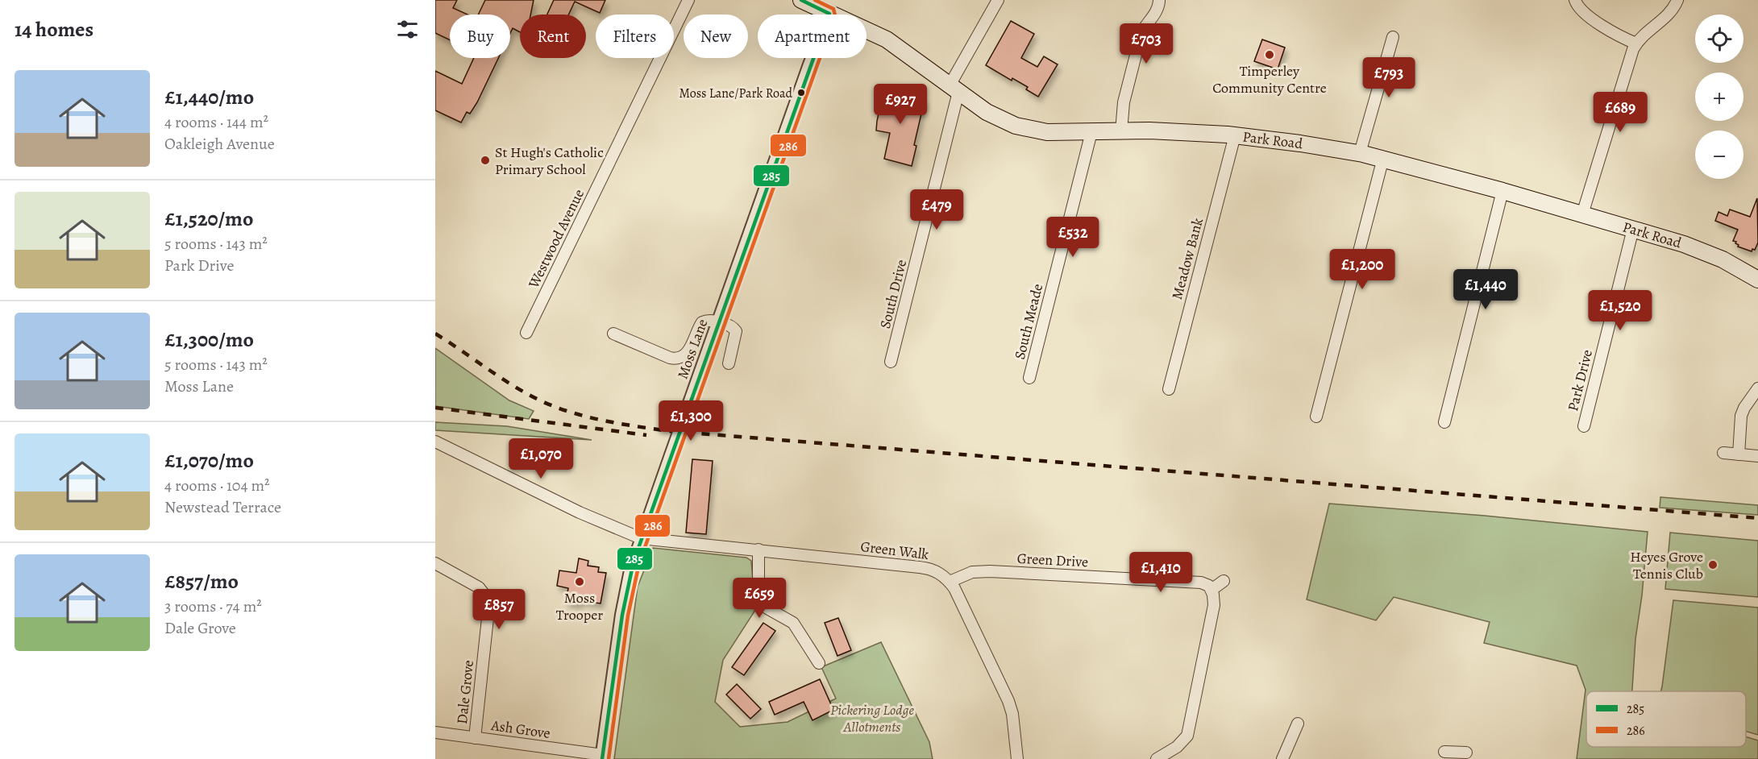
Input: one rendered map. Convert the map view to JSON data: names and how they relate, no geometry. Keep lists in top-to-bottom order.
{
  "streets": {
    "main road": ["Park Road"],
    "street": [
      "Westwood Avenue",
      "Meadow Bank",
      "South Drive",
      "South Meade",
      "Moss Lane",
      "Park Drive",
      "Green Walk",
      "Green Drive",
      "Dale Grove",
      "Ash Grove"
    ]
  },
  "crossings": [
    ["Park Road", "Meadow Bank"],
    ["Park Road", "South Drive"],
    ["Park Road", "South Meade"],
    ["Park Road", "Moss Lane"],
    ["Park Road", "Park Drive"],
    ["Moss Lane", "Green Walk"],
    ["Moss Lane", "Ash Grove"],
    ["Green Walk", "Green Drive"],
    ["Dale Grove", "Ash Grove"]
  ],
  "parks": ["Pickering Lodge Allotments"],
  "places": [
    "Timperley Community Centre",
    "Moss Lane/Park Road",
    "St Hugh's Catholic Primary School",
    "Heyes Grove Tennis Club",
    "Moss Trooper"
  ],
  "lines": ["transit line 285", "transit line 286"],
  "legend": ["285", "286"],
  "page": {
    "heading": "14 homes",
    "map_buttons": ["+", "−"],
    "chip": [
      "Buy",
      "Rent",
      "Filters",
      "New",
      "Apartment"
    ],
    "price": [
      "£703",
      "£793",
      "£927",
      "£689",
      "£479",
      "£532",
      "£1,200",
      "£1,440",
      "£1,520",
      "£1,300",
      "£1,070",
      "£1,410",
      "£659",
      "£857"
    ],
    "list": [
      {
        "name": "£1,440/mo",
        "note": "4 rooms · 144 m² · Oakleigh Avenue"
      },
      {
        "name": "£1,520/mo",
        "note": "5 rooms · 143 m² · Park Drive"
      },
      {
        "name": "£1,300/mo",
        "note": "5 rooms · 143 m² · Moss Lane"
      },
      {
        "name": "£1,070/mo",
        "note": "4 rooms · 104 m² · Newstead Terrace"
      },
      {
        "name": "£857/mo",
        "note": "3 rooms · 74 m² · Dale Grove"
      }
    ]
  }
}
